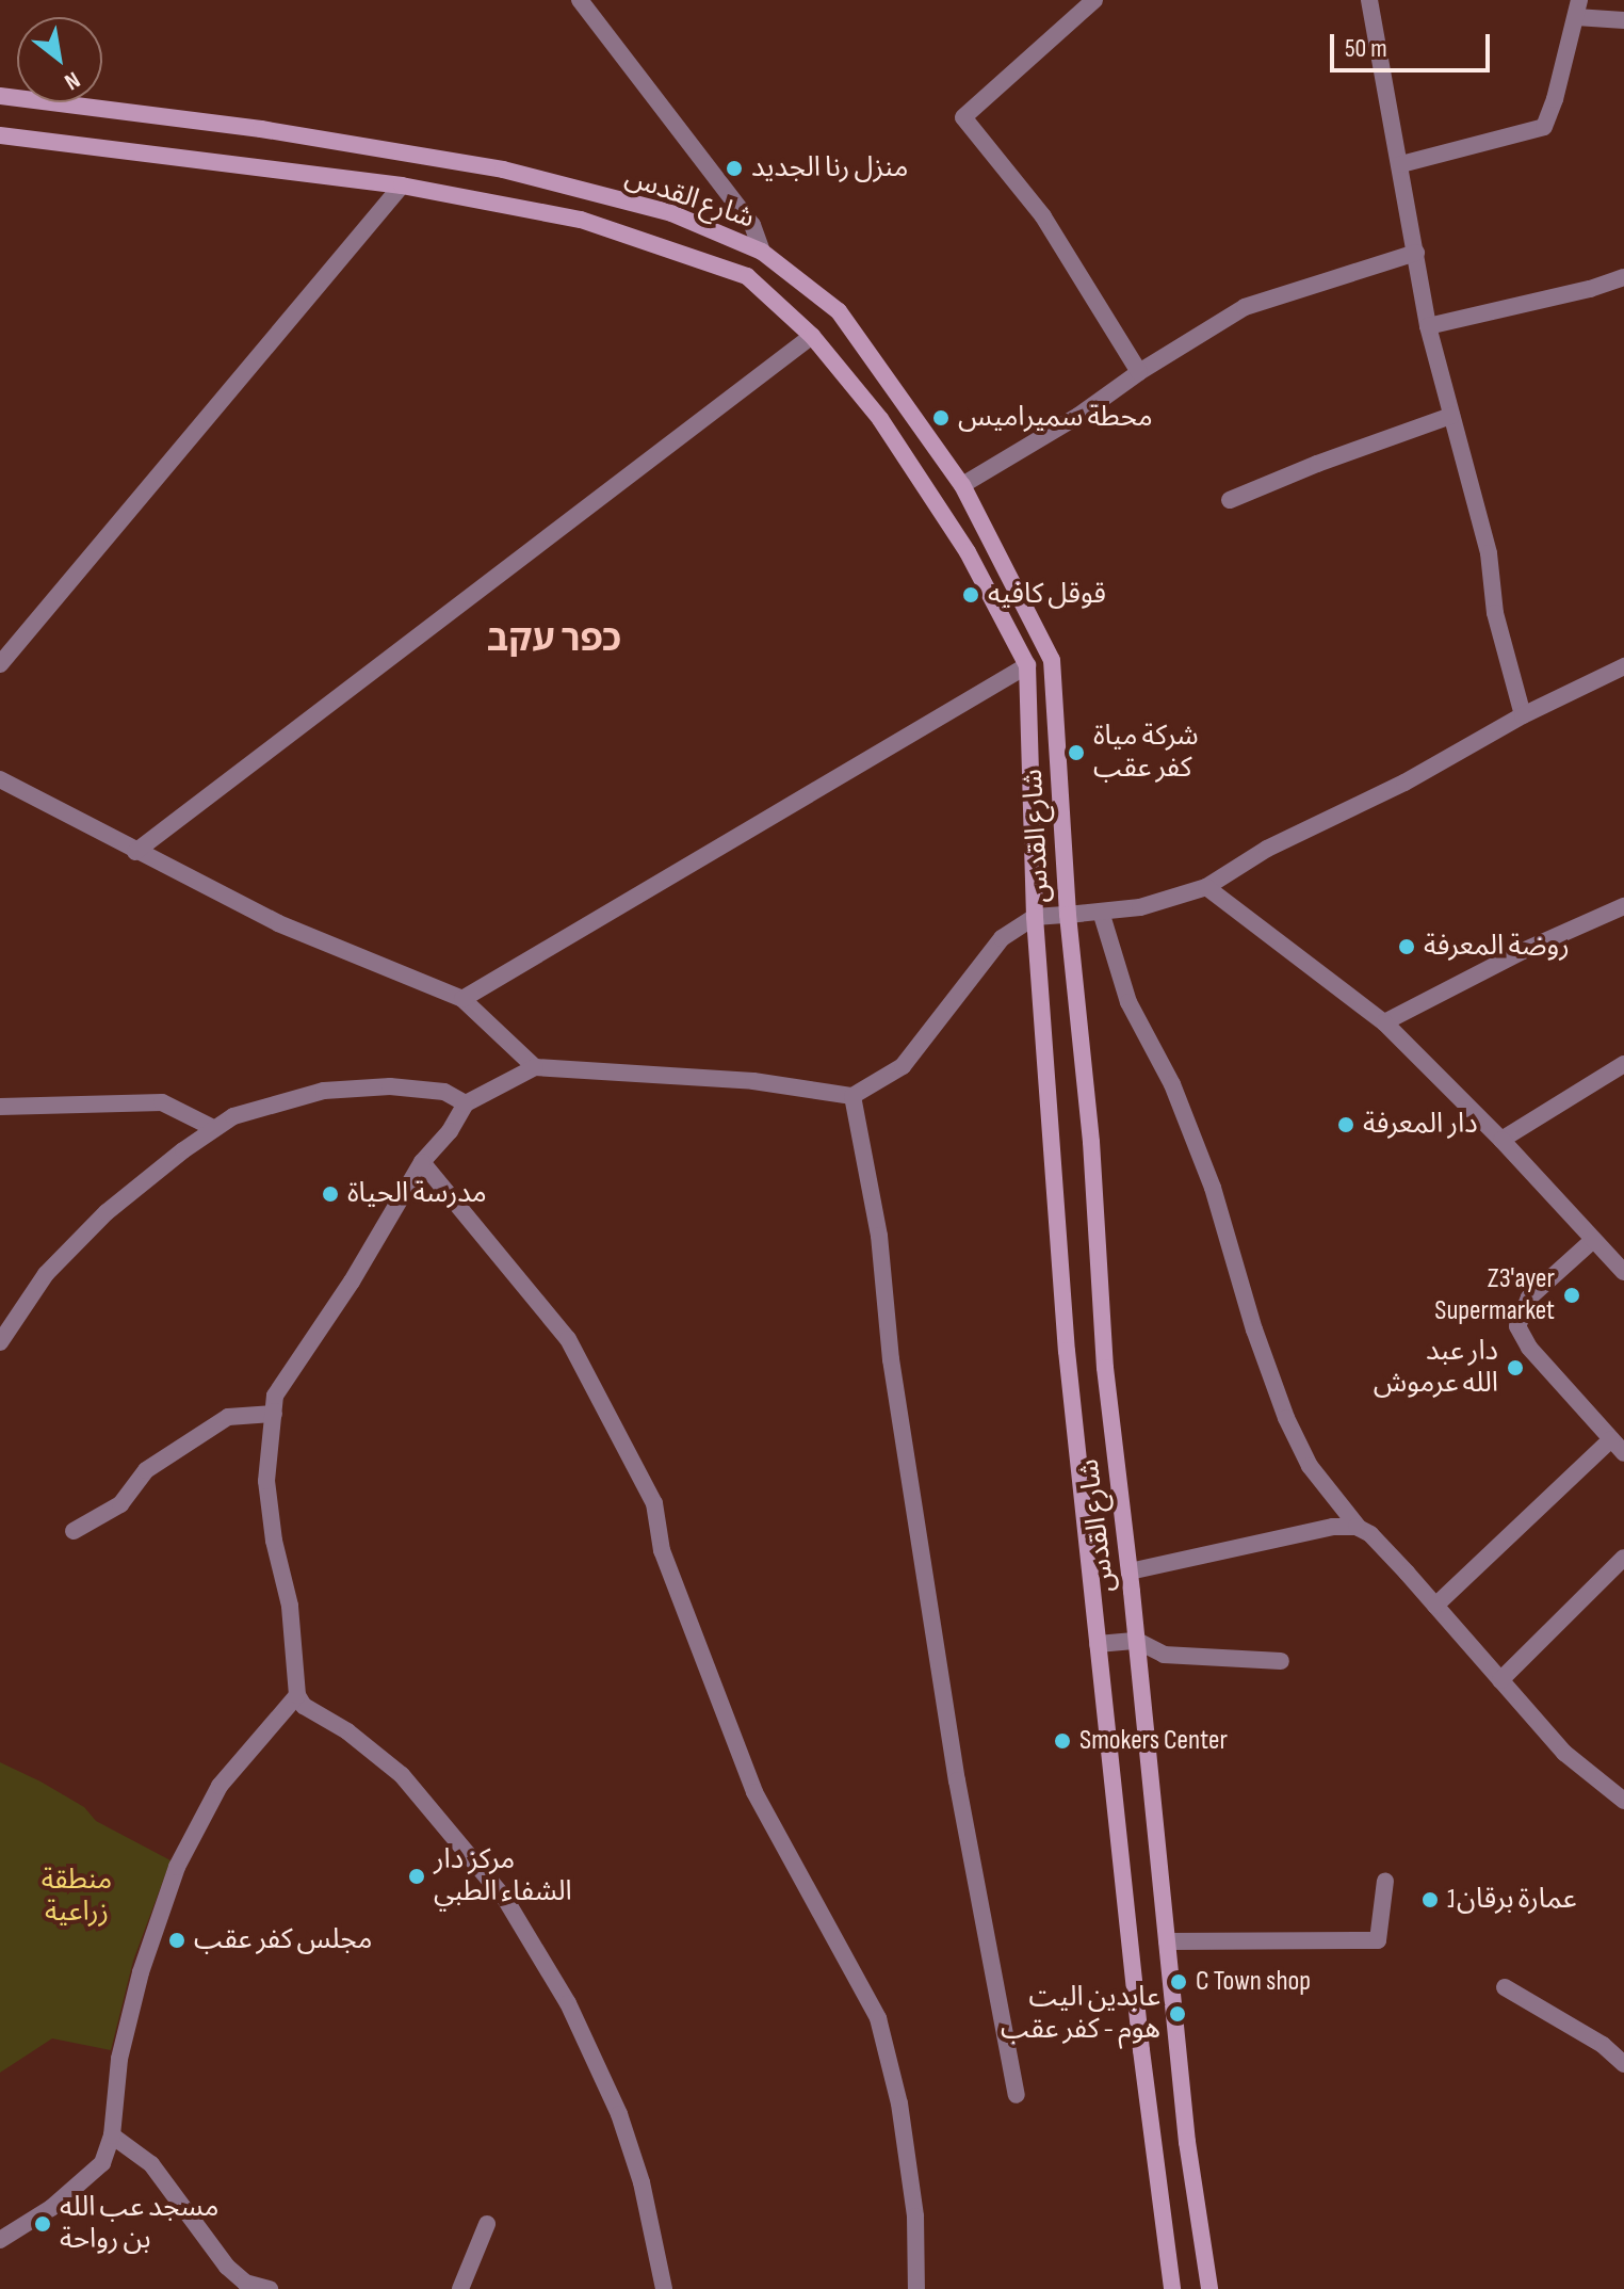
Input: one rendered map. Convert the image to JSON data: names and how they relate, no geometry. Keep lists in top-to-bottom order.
{
  "streets": {
    "main road": ["شارع القدس"]
  },
  "districts": ["כפר עקב"],
  "parks": ["منطقة زراعية"],
  "places": [
    "منزل رنا الجديد",
    "محطة سميراميس",
    "قوقل كافيه",
    "شركة مياة كفر عقب",
    "روضة المعرفة",
    "دار المعرفة",
    "مدرسة الحياة",
    "Z3'ayer Supermarket",
    "دار عبد الله عرموش",
    "Smokers Center",
    "مركز دار الشفاء الطبي",
    "1عمارة برقان",
    "مجلس كفر عقب",
    "C Town shop",
    "عابدين اليت هوم - كفر عقب",
    "مسجد عب الله بن رواحة"
  ],
  "scale_bar": "50 m",
  "north": "bottom right"
}
